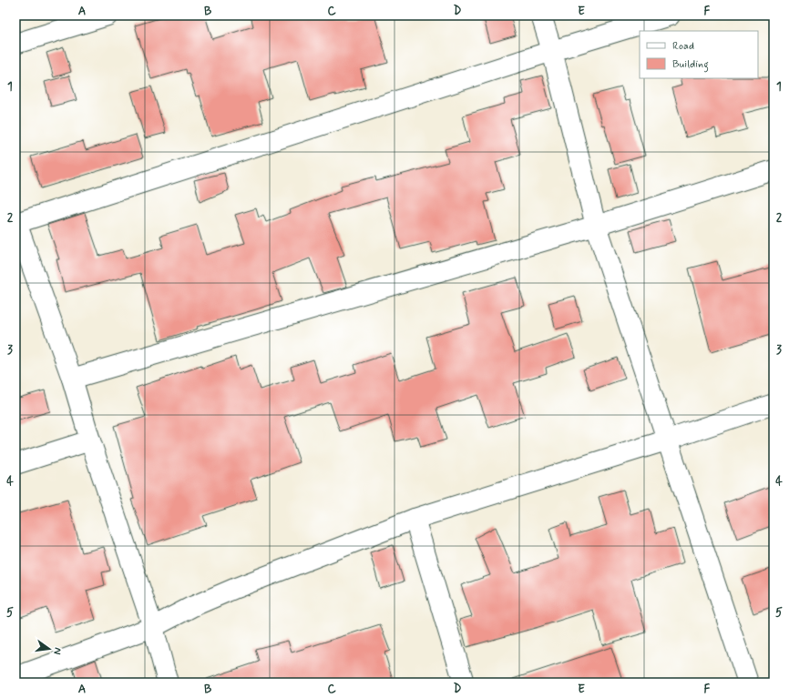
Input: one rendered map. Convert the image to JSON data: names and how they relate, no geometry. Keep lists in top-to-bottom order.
{
  "legend": ["Road", "Building"],
  "north": "right",
  "grid": {
    "columns": [
      "A",
      "B",
      "C",
      "D",
      "E",
      "F"
    ],
    "rows": [
      "1",
      "2",
      "3",
      "4",
      "5"
    ]
  }
}
